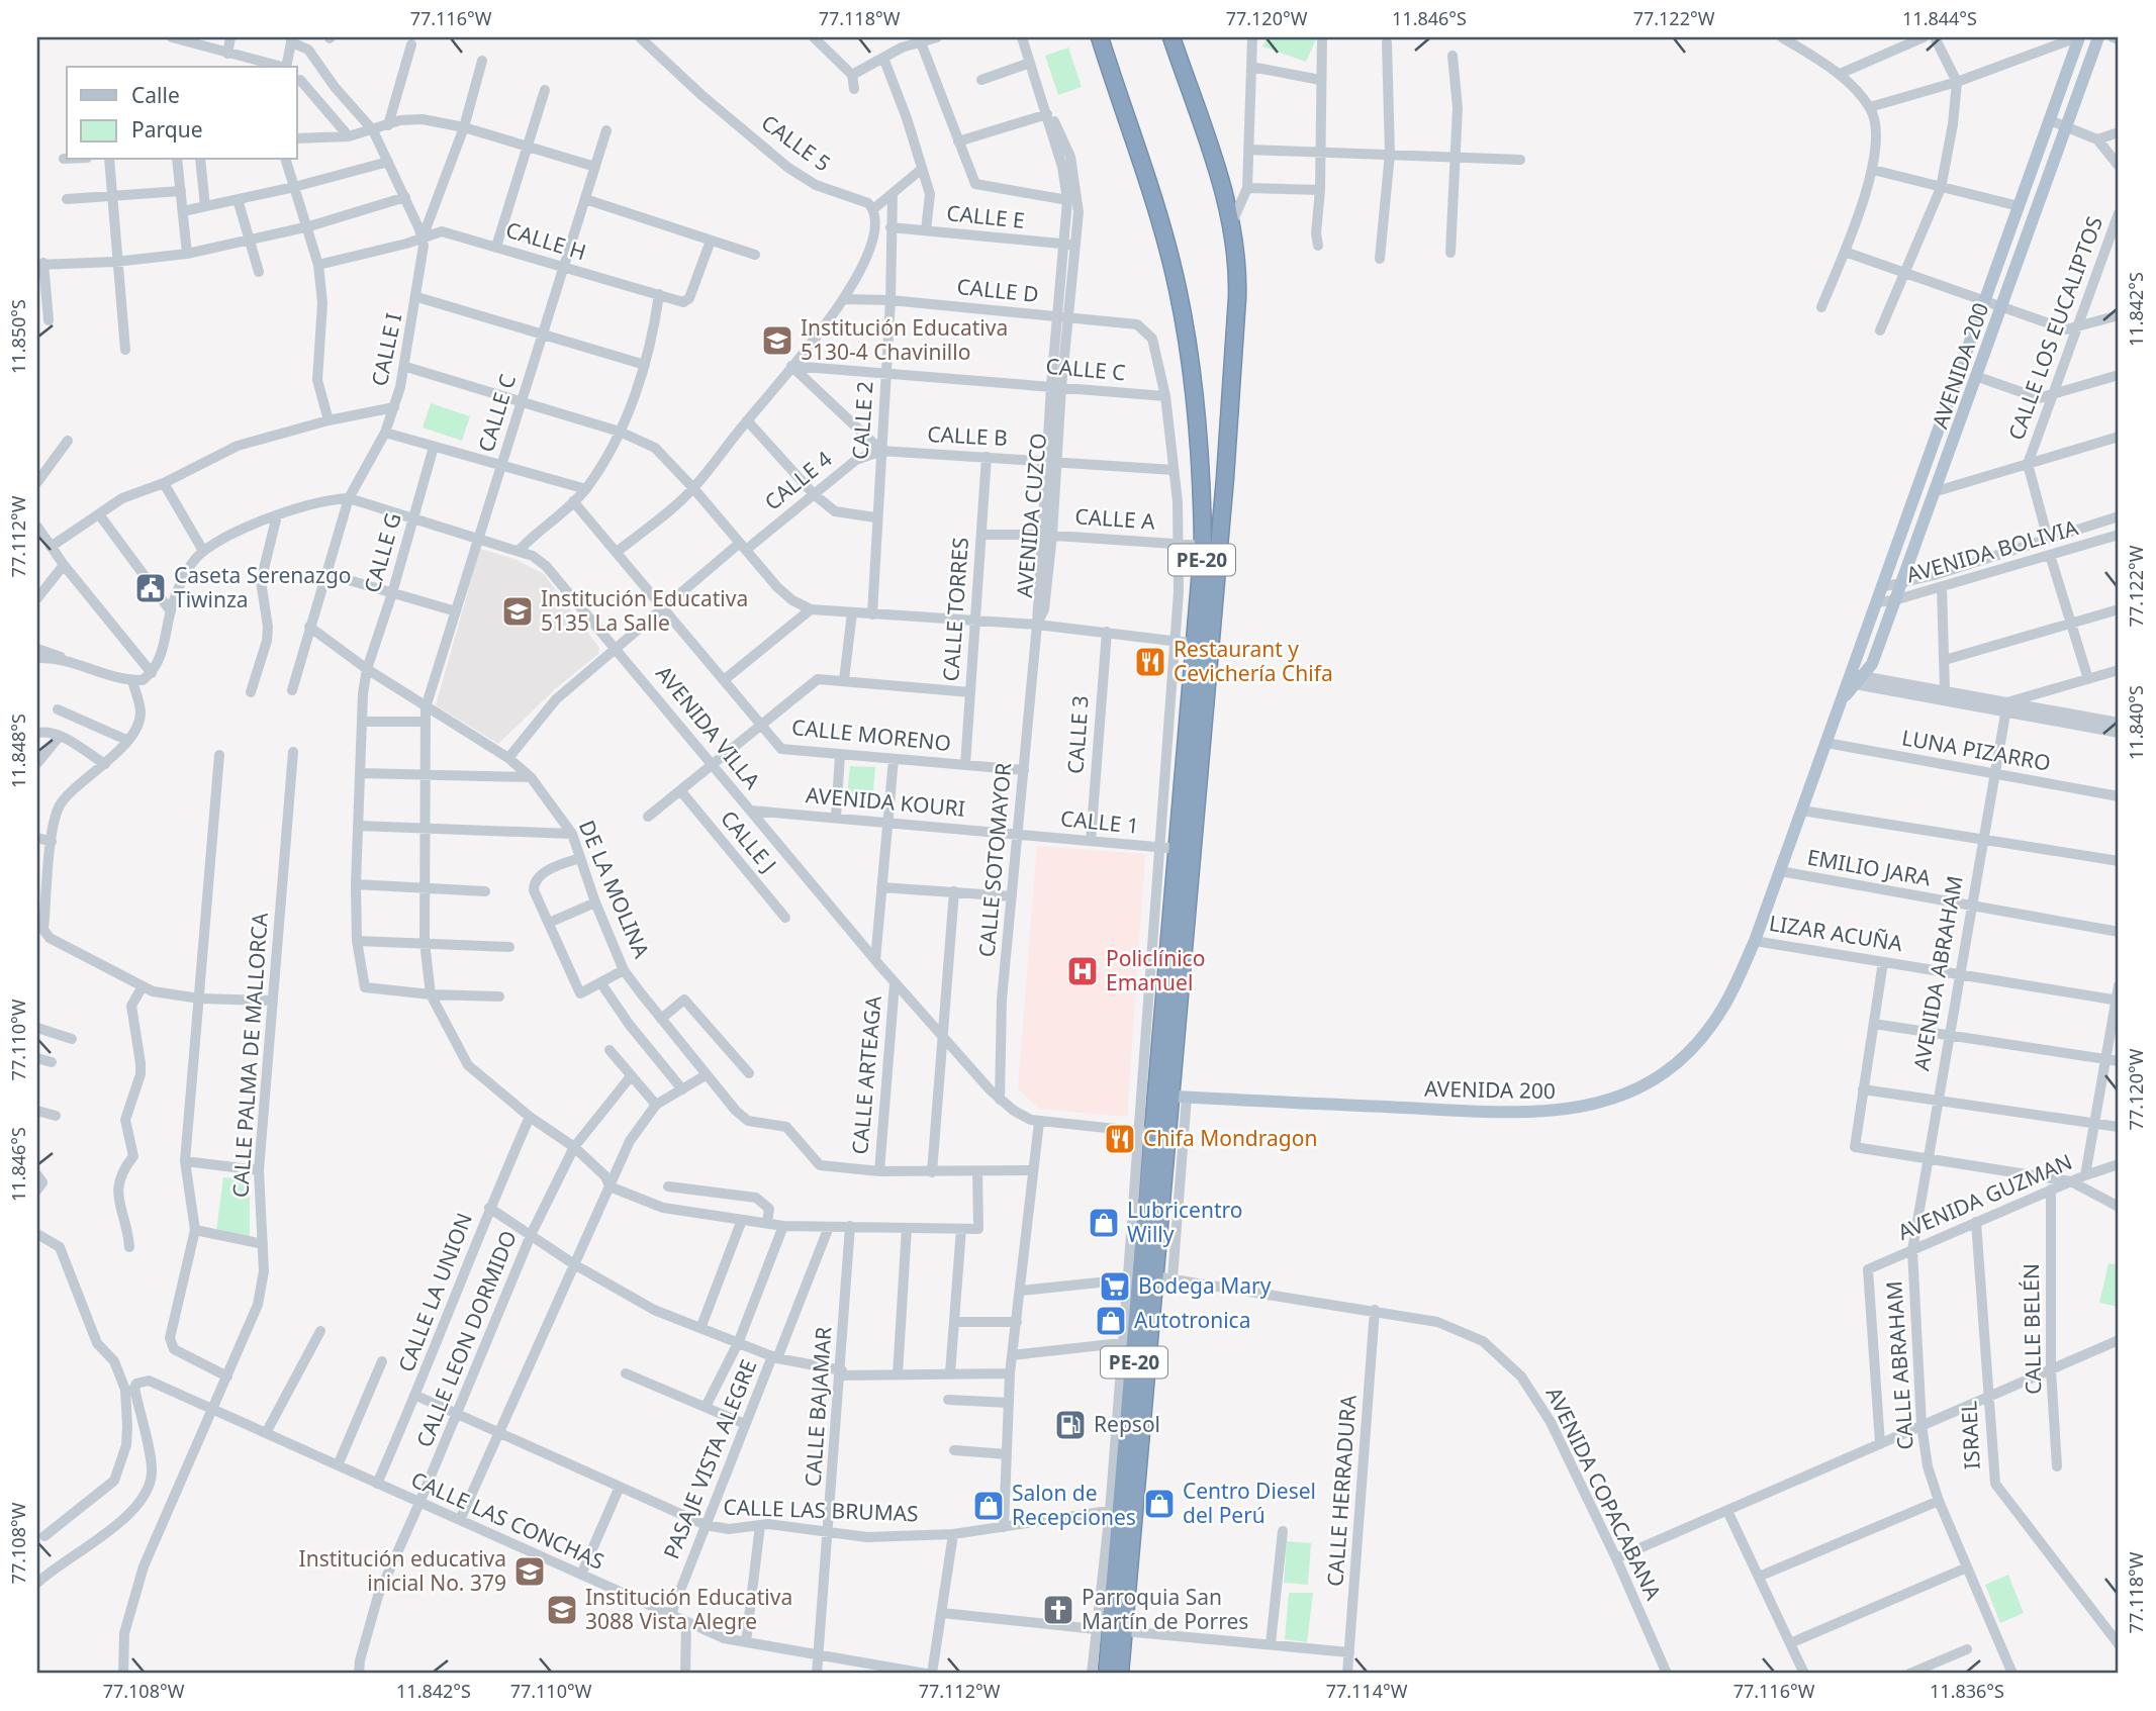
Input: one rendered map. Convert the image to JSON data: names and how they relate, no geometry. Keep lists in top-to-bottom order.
{
  "streets": {
    "highway": ["PE-20"],
    "main road": ["AVENIDA 200"],
    "street": [
      "CALLE 5",
      "CALLE E",
      "CALLE H",
      "CALLE D",
      "CALLE LOS EUCALIPTOS",
      "CALLE I",
      "CALLE C",
      "CALLE 2",
      "CALLE B",
      "CALLE 4",
      "AVENIDA CUZCO",
      "CALLE A",
      "AVENIDA BOLIVIA",
      "CALLE G",
      "CALLE TORRES",
      "AVENIDA VILLA",
      "CALLE 3",
      "CALLE MORENO",
      "LUNA PIZARRO",
      "AVENIDA KOURI",
      "CALLE 1",
      "CALLE J",
      "CALLE SOTOMAYOR",
      "EMILIO JARA",
      "DE LA MOLINA",
      "LIZAR ACUÑA",
      "AVENIDA ABRAHAM",
      "CALLE PALMA DE MALLORCA",
      "CALLE ARTEAGA",
      "AVENIDA GUZMAN",
      "CALLE LA UNION",
      "CALLE BELÉN",
      "CALLE LEON DORMIDO",
      "CALLE ABRAHAM",
      "CALLE BAJAMAR",
      "ISRAEL",
      "PASAJE VISTA ALEGRE",
      "CALLE HERRADURA",
      "AVENIDA COPACABANA",
      "CALLE LAS BRUMAS",
      "CALLE LAS CONCHAS"
    ]
  },
  "crossings": [
    ["CALLE E", "CALLE 2"],
    ["CALLE E", "AVENIDA CUZCO"],
    ["CALLE H", "CALLE I"],
    ["CALLE H", "CALLE C"],
    ["CALLE D", "CALLE C"],
    ["CALLE D", "CALLE 2"],
    ["CALLE D", "AVENIDA CUZCO"],
    ["CALLE LOS EUCALIPTOS", "AVENIDA BOLIVIA"],
    ["CALLE I", "AVENIDA VILLA"],
    ["CALLE I", "DE LA MOLINA"],
    ["AVENIDA 200", "AVENIDA BOLIVIA"],
    ["AVENIDA 200", "PE-20"],
    ["AVENIDA 200", "LUNA PIZARRO"],
    ["AVENIDA 200", "EMILIO JARA"],
    ["AVENIDA 200", "LIZAR ACUÑA"],
    ["CALLE C", "CALLE 2"],
    ["CALLE C", "AVENIDA CUZCO"],
    ["CALLE C", "CALLE G"],
    ["CALLE C", "AVENIDA VILLA"],
    ["CALLE C", "DE LA MOLINA"],
    ["CALLE 2", "CALLE B"],
    ["CALLE 2", "CALLE 4"],
    ["CALLE B", "CALLE 4"],
    ["CALLE B", "AVENIDA CUZCO"],
    ["CALLE B", "CALLE TORRES"],
    ["CALLE 4", "AVENIDA VILLA"],
    ["CALLE 4", "CALLE MORENO"],
    ["CALLE 4", "DE LA MOLINA"],
    ["AVENIDA CUZCO", "CALLE A"],
    ["AVENIDA CUZCO", "CALLE SOTOMAYOR"],
    ["CALLE A", "PE-20"],
    ["CALLE A", "CALLE TORRES"],
    ["CALLE G", "AVENIDA VILLA"],
    ["CALLE G", "DE LA MOLINA"],
    ["PE-20", "AVENIDA VILLA"],
    ["PE-20", "CALLE 1"],
    ["PE-20", "AVENIDA COPACABANA"],
    ["PE-20", "CALLE LAS BRUMAS"],
    ["CALLE TORRES", "CALLE MORENO"],
    ["AVENIDA VILLA", "AVENIDA KOURI"],
    ["AVENIDA VILLA", "CALLE SOTOMAYOR"],
    ["AVENIDA VILLA", "CALLE ARTEAGA"],
    ["CALLE 3", "CALLE 1"],
    ["CALLE MORENO", "CALLE SOTOMAYOR"],
    ["LUNA PIZARRO", "AVENIDA ABRAHAM"],
    ["AVENIDA KOURI", "CALLE 1"],
    ["AVENIDA KOURI", "CALLE SOTOMAYOR"],
    ["CALLE 1", "CALLE SOTOMAYOR"],
    ["EMILIO JARA", "AVENIDA ABRAHAM"],
    ["DE LA MOLINA", "CALLE ARTEAGA"],
    ["LIZAR ACUÑA", "AVENIDA ABRAHAM"],
    ["AVENIDA ABRAHAM", "AVENIDA GUZMAN"],
    ["AVENIDA ABRAHAM", "CALLE ABRAHAM"],
    ["CALLE PALMA DE MALLORCA", "CALLE LAS CONCHAS"],
    ["AVENIDA GUZMAN", "CALLE BELÉN"],
    ["AVENIDA GUZMAN", "CALLE ABRAHAM"],
    ["AVENIDA GUZMAN", "ISRAEL"],
    ["CALLE LA UNION", "CALLE LAS BRUMAS"],
    ["CALLE LA UNION", "CALLE LAS CONCHAS"],
    ["CALLE LEON DORMIDO", "CALLE LAS BRUMAS"],
    ["CALLE LEON DORMIDO", "CALLE LAS CONCHAS"],
    ["CALLE BAJAMAR", "CALLE LAS BRUMAS"],
    ["CALLE BAJAMAR", "CALLE LAS CONCHAS"],
    ["PASAJE VISTA ALEGRE", "CALLE LAS BRUMAS"],
    ["PASAJE VISTA ALEGRE", "CALLE LAS CONCHAS"],
    ["CALLE HERRADURA", "AVENIDA COPACABANA"]
  ],
  "places": {
    "school or university": [
      "Institución Educativa 5130-4 Chavinillo",
      "Institución Educativa 5135 La Salle",
      "Institución educativa inicial No. 379",
      "Institución Educativa 3088 Vista Alegre"
    ],
    "public building": ["Caseta Serenazgo Tiwinza"],
    "restaurant": ["Restaurant y Cevichería Chifa", "Chifa Mondragon"],
    "hospital": ["Policlínico Emanuel"],
    "shop": [
      "Lubricentro Willy",
      "Autotronica",
      "Centro Diesel del Perú",
      "Salon de Recepciones"
    ],
    "supermarket": ["Bodega Mary"],
    "fuel station": ["Repsol"],
    "church": ["Parroquia San Martín de Porres"]
  },
  "legend": ["Calle", "Parque"],
  "coordinates": [
    "77.116°W",
    "77.118°W",
    "77.120°W",
    "11.846°S",
    "77.122°W",
    "11.844°S",
    "11.842°S",
    "11.850°S",
    "77.112°W",
    "11.840°S",
    "11.848°S",
    "77.110°W",
    "77.108°W",
    "77.114°W",
    "11.836°S"
  ]
}
